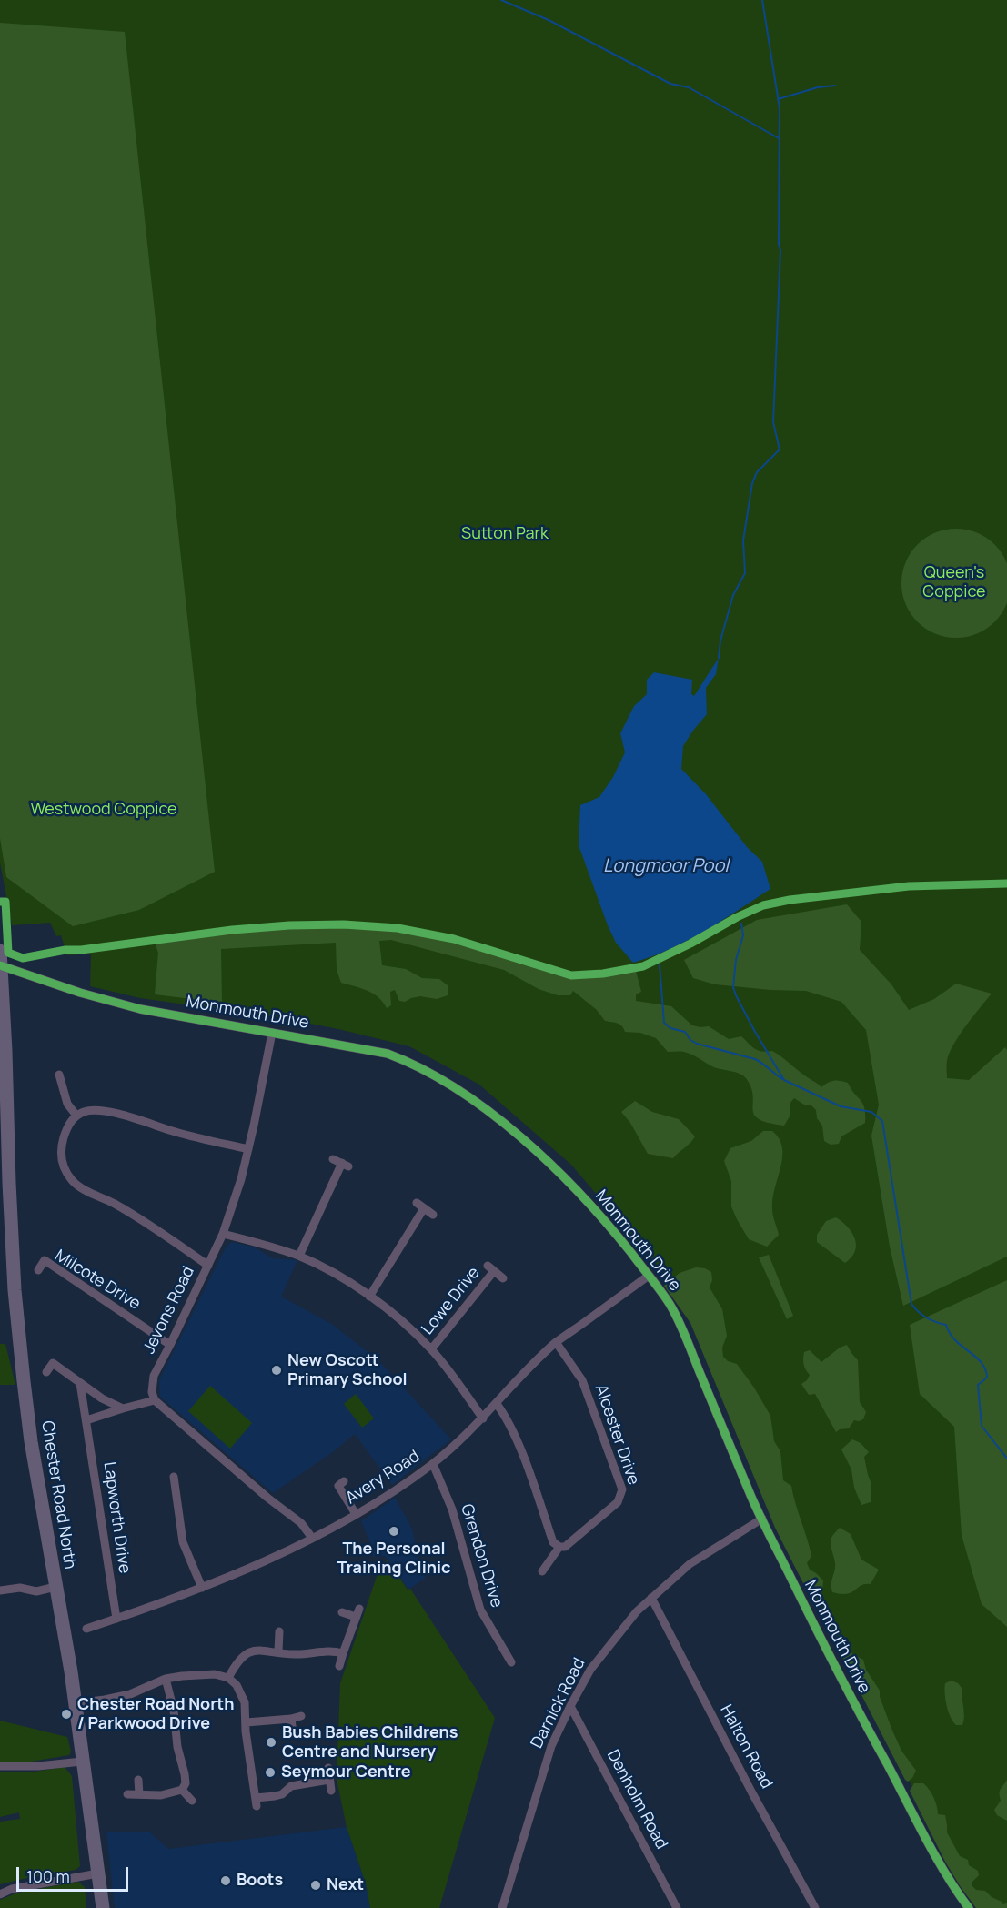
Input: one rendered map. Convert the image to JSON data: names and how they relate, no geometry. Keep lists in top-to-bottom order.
{
  "streets": {
    "highway": ["Chester Road North"],
    "street": [
      "Monmouth Drive",
      "Milcote Drive",
      "Lowe Drive",
      "Jevons Road",
      "Alcester Drive",
      "Avery Road",
      "Lapworth Drive",
      "Grendon Drive",
      "Darnick Road",
      "Halton Road",
      "Denholm Road"
    ]
  },
  "crossings": [
    ["Monmouth Drive", "Jevons Road"],
    ["Monmouth Drive", "Avery Road"],
    ["Monmouth Drive", "Chester Road North"],
    ["Monmouth Drive", "Darnick Road"],
    ["Milcote Drive", "Jevons Road"],
    ["Alcester Drive", "Avery Road"],
    ["Avery Road", "Lapworth Drive"],
    ["Avery Road", "Grendon Drive"],
    ["Darnick Road", "Halton Road"],
    ["Darnick Road", "Denholm Road"]
  ],
  "water": ["Longmoor Pool"],
  "parks": ["Sutton Park", "Queen's Coppice", "Westwood Coppice"],
  "places": [
    "New Oscott Primary School",
    "The Personal Training Clinic",
    "Chester Road North / Parkwood Drive",
    "Bush Babies Childrens Centre and Nursery",
    "Seymour Centre",
    "Boots",
    "Next"
  ],
  "scale_bar": "100 m"
}
